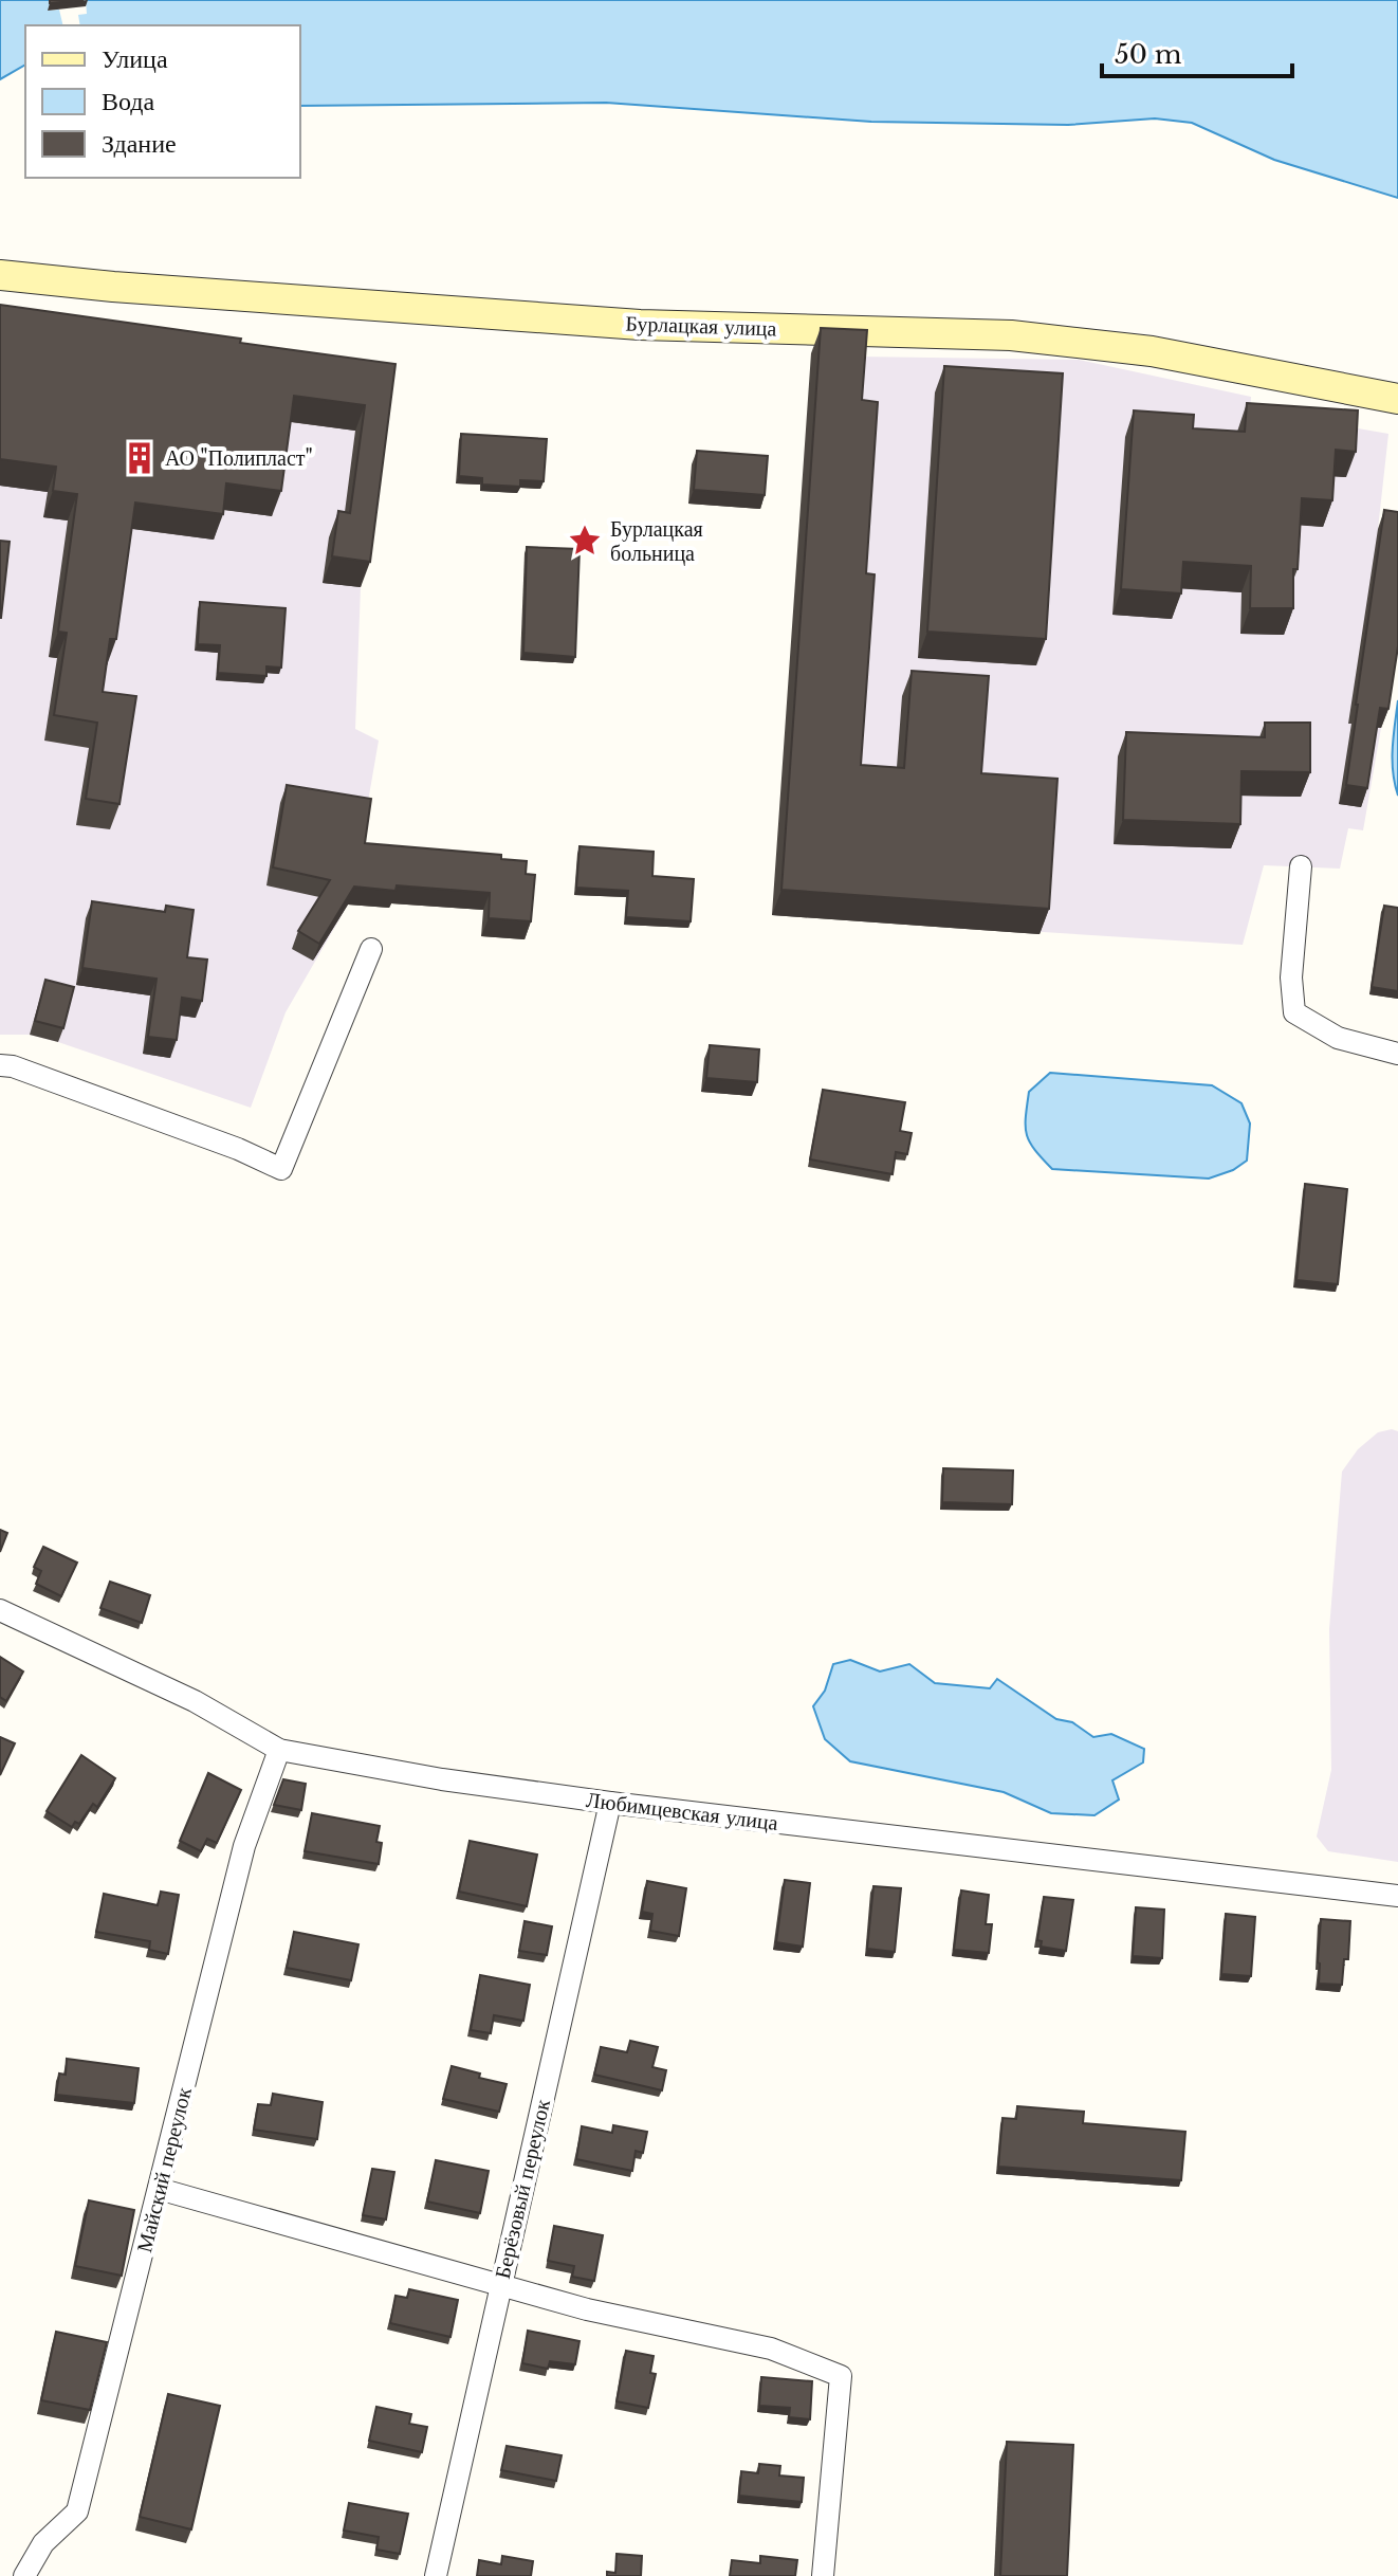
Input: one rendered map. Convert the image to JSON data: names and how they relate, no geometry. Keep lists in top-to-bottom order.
{
  "streets": {
    "main road": ["Бурлацкая улица"],
    "street": ["Любимцевская улица", "Майский переулок", "Берёзовый переулок"]
  },
  "crossings": [
    ["Любимцевская улица", "Майский переулок"],
    ["Любимцевская улица", "Берёзовый переулок"]
  ],
  "places": {
    "building": ["АО \"Полипласт\""],
    "place": ["Бурлацкая больница"]
  },
  "legend": ["Улица", "Вода", "Здание"],
  "scale_bar": "50 m"
}
